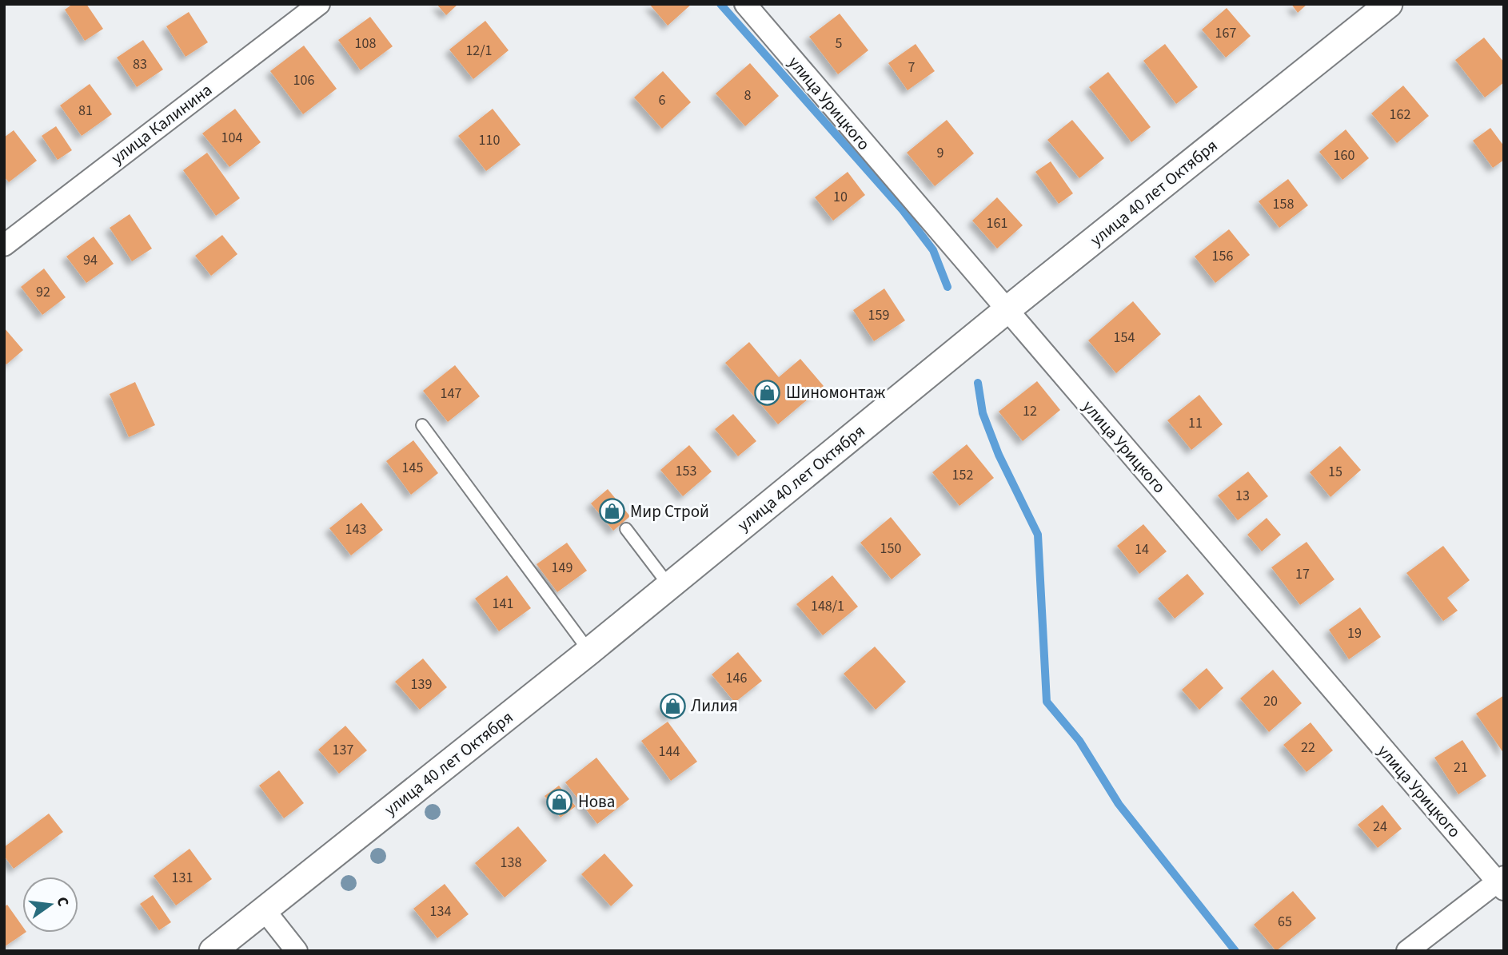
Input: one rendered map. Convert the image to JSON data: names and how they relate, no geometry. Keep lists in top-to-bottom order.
{
  "streets": {
    "street": ["улица Урицкого", "улица Калинина", "улица 40 лет Октября"]
  },
  "crossings": [
    ["улица Урицкого", "улица 40 лет Октября"]
  ],
  "places": {
    "shop": [
      "Шиномонтаж",
      "Мир Строй",
      "Лилия",
      "Нова"
    ]
  },
  "house_numbers": [
    "167",
    "108",
    "5",
    "12/1",
    "83",
    "7",
    "106",
    "8",
    "6",
    "81",
    "162",
    "104",
    "110",
    "9",
    "160",
    "10",
    "158",
    "161",
    "156",
    "94",
    "92",
    "159",
    "154",
    "147",
    "12",
    "11",
    "145",
    "153",
    "15",
    "152",
    "13",
    "143",
    "150",
    "14",
    "149",
    "17",
    "141",
    "148/1",
    "19",
    "146",
    "139",
    "20",
    "22",
    "137",
    "144",
    "21",
    "24",
    "138",
    "131",
    "134",
    "65"
  ],
  "north": "right"
}
